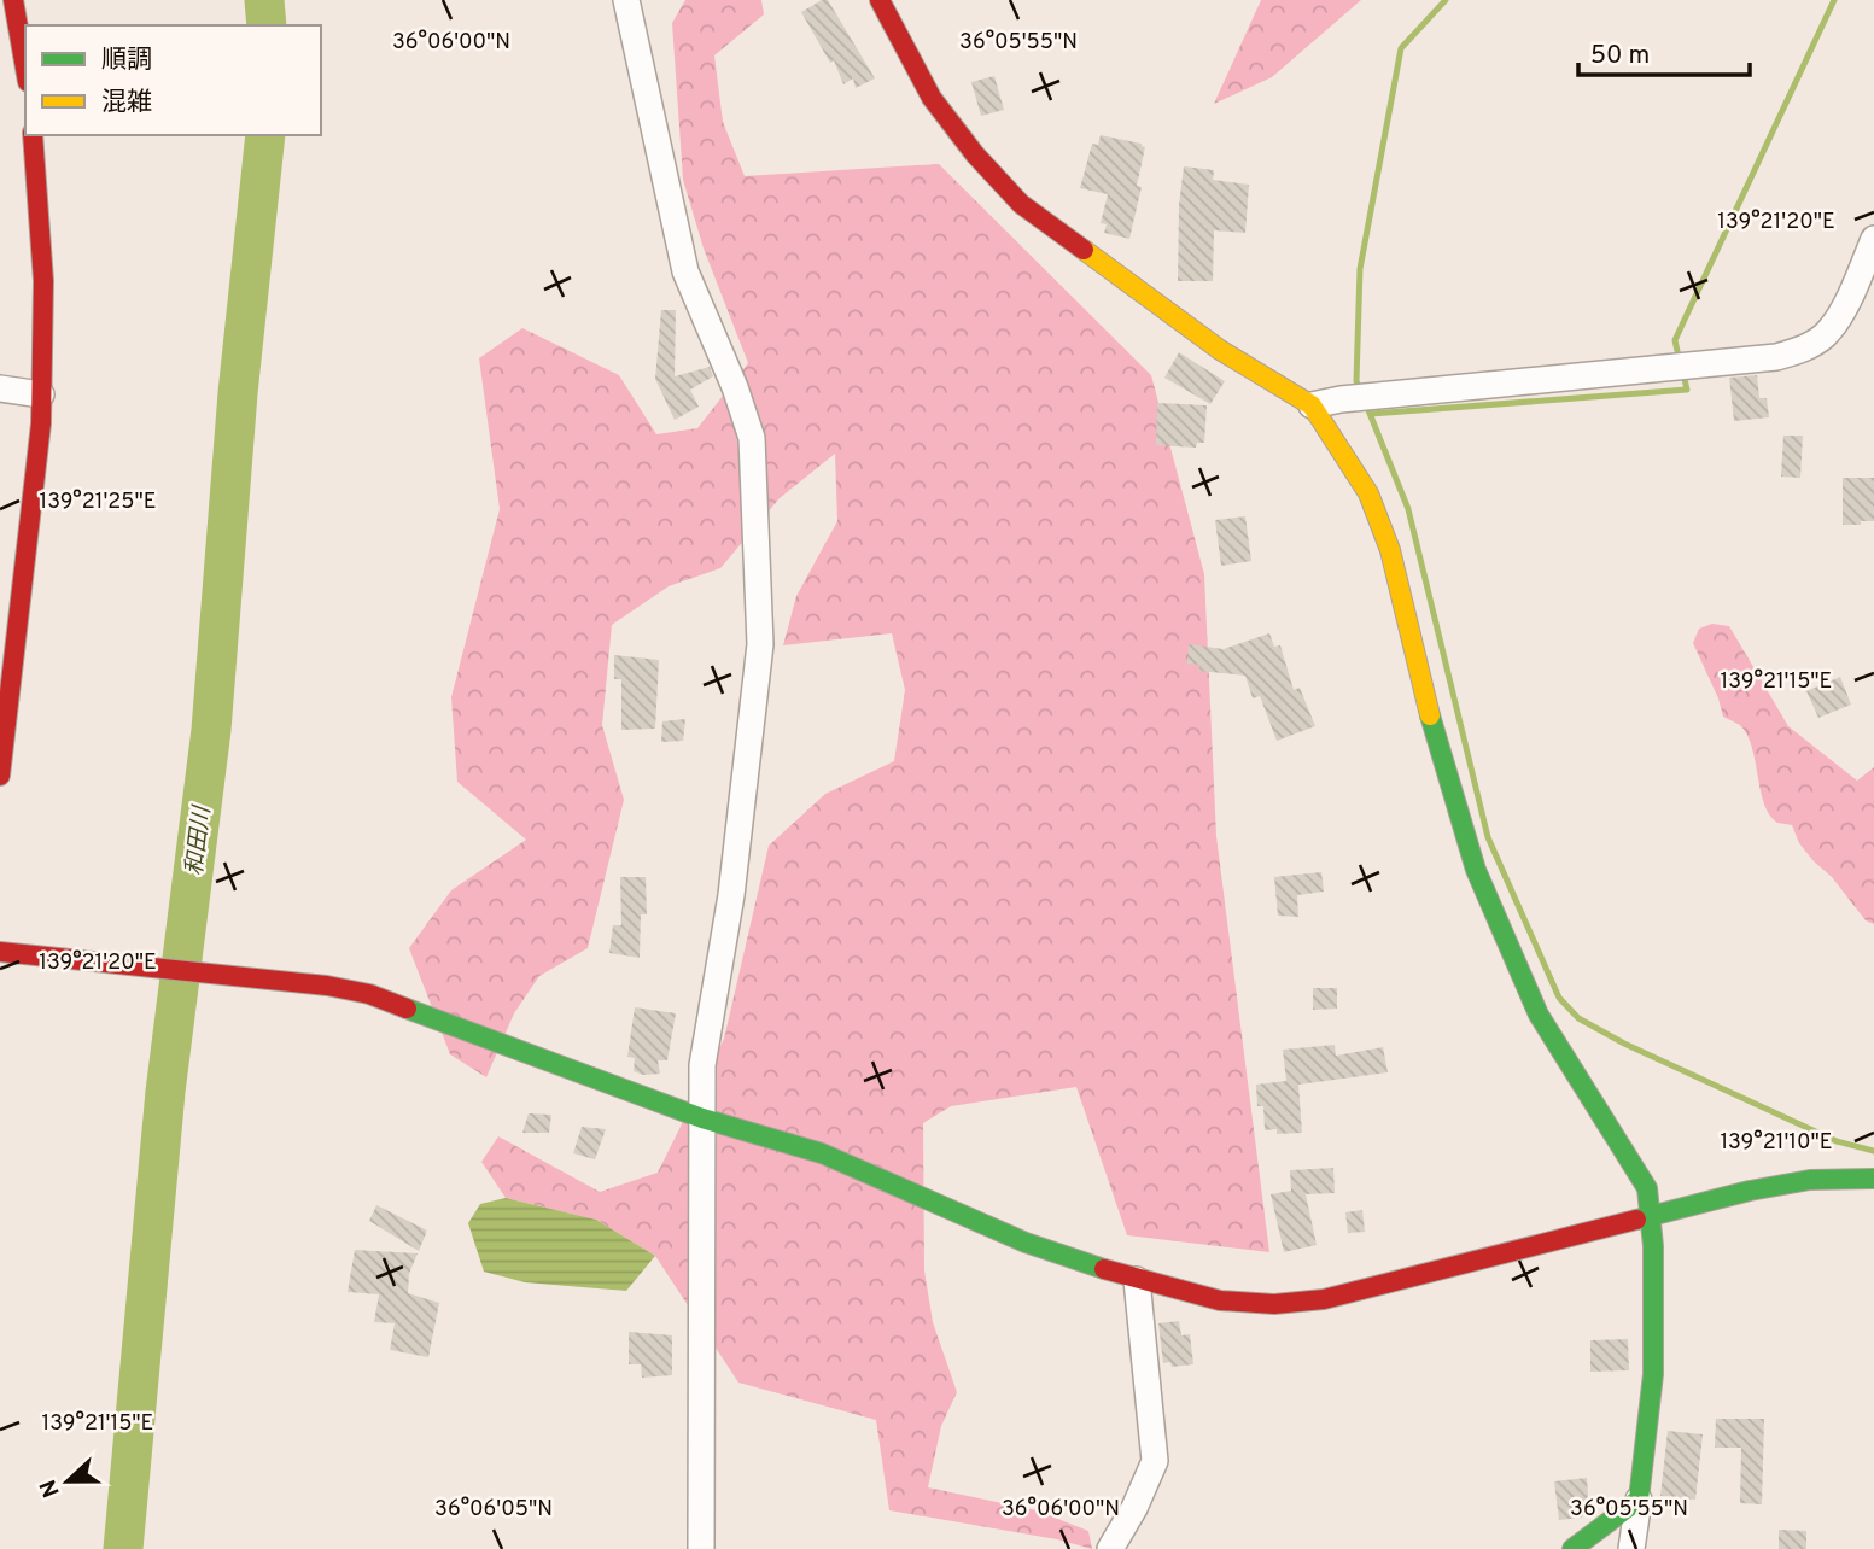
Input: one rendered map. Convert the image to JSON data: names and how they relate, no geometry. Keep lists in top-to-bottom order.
{
  "water": ["和田川"],
  "legend": ["順調", "混雑"],
  "scale_bar": "50 m",
  "north": "left",
  "coordinates": [
    "36°05'55\"N",
    "36°06'00\"N",
    "139°21'20\"E",
    "139°21'25\"E",
    "139°21'15\"E",
    "139°21'10\"E",
    "36°06'05\"N"
  ]
}
